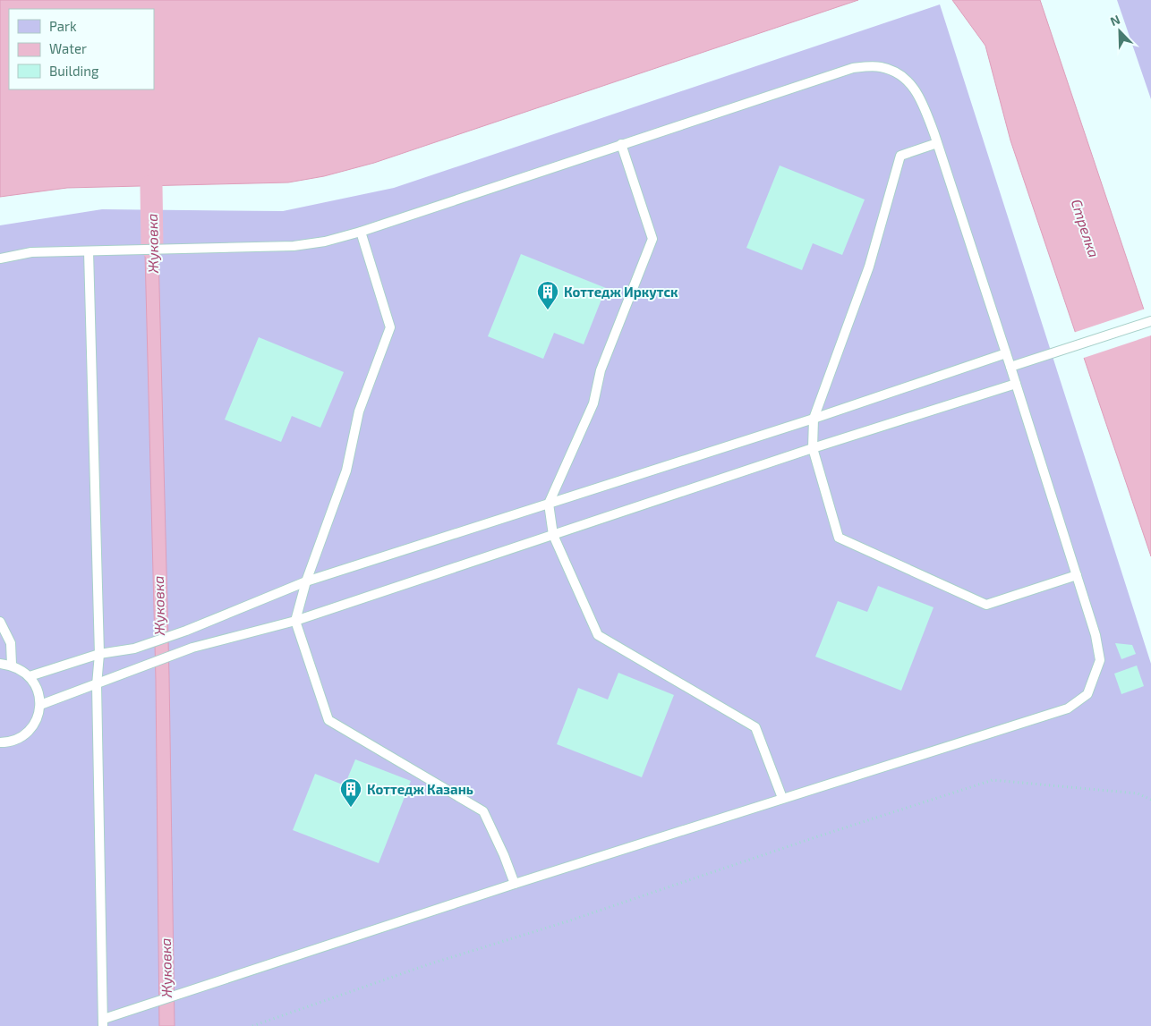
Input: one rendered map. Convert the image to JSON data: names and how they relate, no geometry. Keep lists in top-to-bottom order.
{
  "water": ["Стрелка", "Жуковка"],
  "places": {
    "building": ["Коттедж Иркутск", "Коттедж Казань"]
  },
  "legend": ["Park", "Water", "Building"],
  "north": "top left"
}
